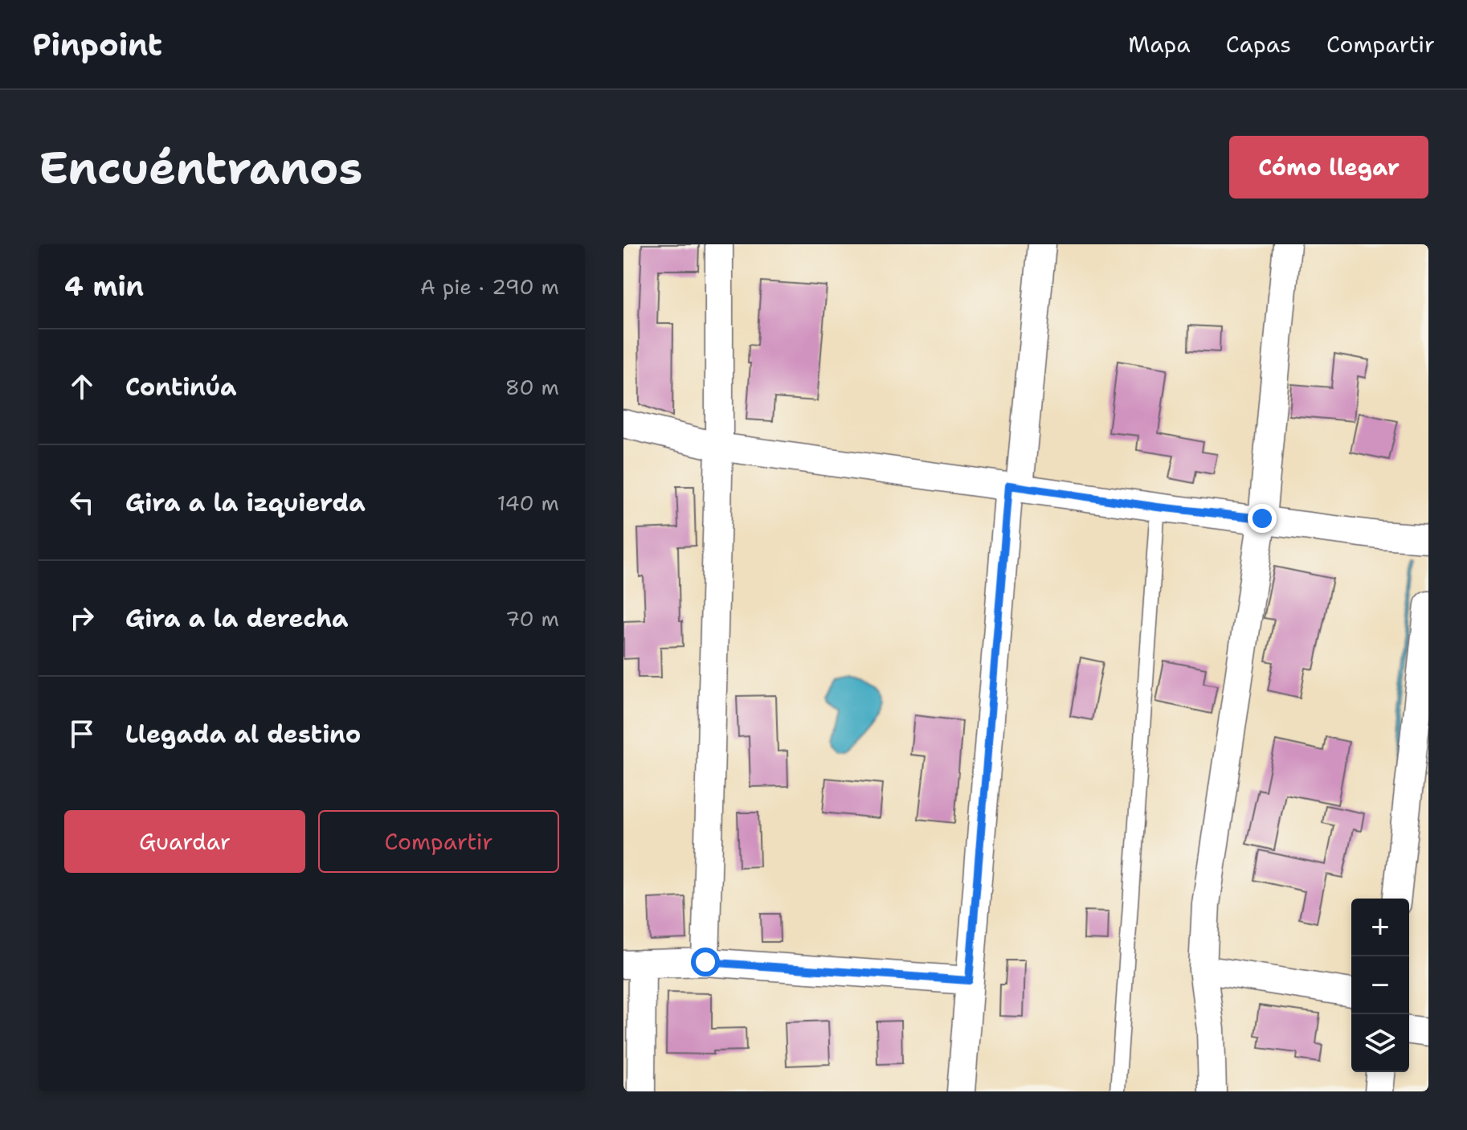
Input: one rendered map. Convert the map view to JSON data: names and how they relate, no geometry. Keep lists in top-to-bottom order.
{
  "page": {
    "header": "Pinpoint",
    "nav": ["Mapa", "Capas", "Compartir"],
    "buttons": [
      "Cómo llegar",
      ["Guardar", "Compartir"]
    ],
    "title": "Encuéntranos",
    "heading": ["4 min", "A pie · 290 m"],
    "list": [
      ["Continúa", "80 m"],
      ["Gira a la izquierda", "140 m"],
      ["Gira a la derecha", "70 m"],
      "Llegada al destino"
    ],
    "map_buttons": ["+", "−"]
  }
}
